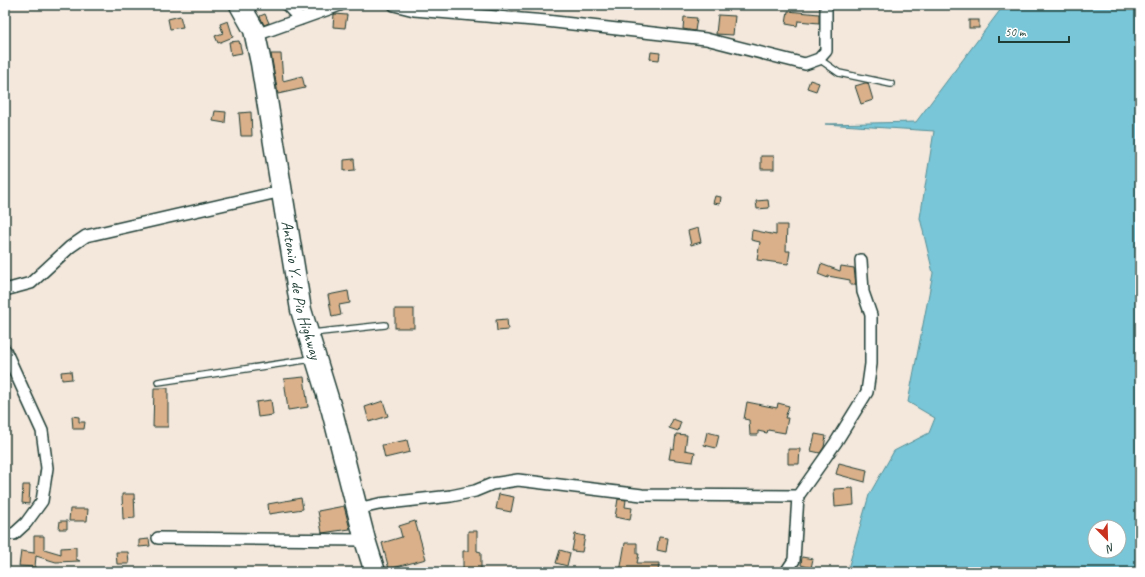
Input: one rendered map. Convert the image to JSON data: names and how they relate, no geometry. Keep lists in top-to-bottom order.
{
  "streets": {
    "highway": ["Antonio Y. de Pio Highway"]
  },
  "scale_bar": "50 m",
  "north": "bottom right"
}
